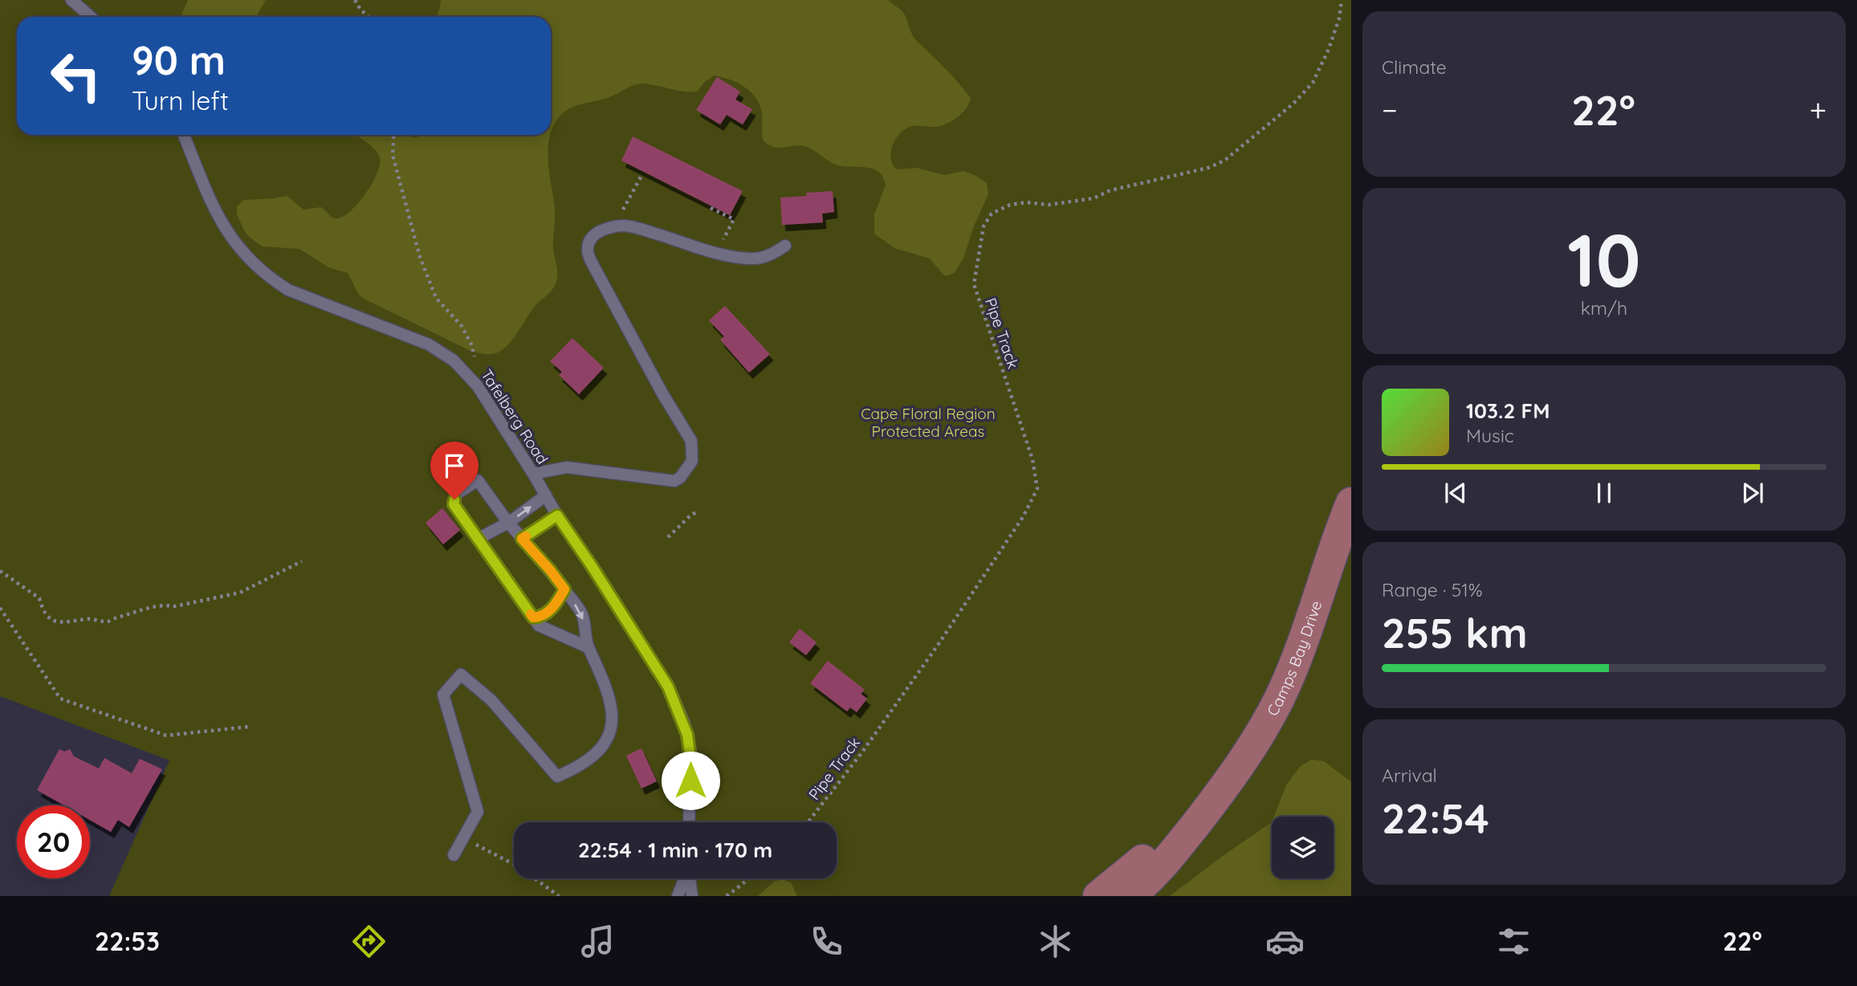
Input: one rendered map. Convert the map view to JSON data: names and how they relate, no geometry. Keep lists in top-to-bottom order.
{
  "streets": {
    "main road": ["Camps Bay Drive"],
    "lane": ["Tafelberg Road"],
    "path": ["Pipe Track"]
  },
  "parks": ["Cape Floral Region Protected Areas"],
  "page": {
    "tile": [
      "Climate",
      ["10", "km/h"],
      ["Range · 51%", "255 km"],
      ["Arrival", "22:54"]
    ],
    "turn": ["90 m", "Turn left"],
    "heat": ["−", "22°", "+"],
    "song": ["103.2 FM", "Music"],
    "limit": "20",
    "trip": "22:54 · 1 min · 170 m",
    "tabs": ["22:53", "22°"]
  }
}
